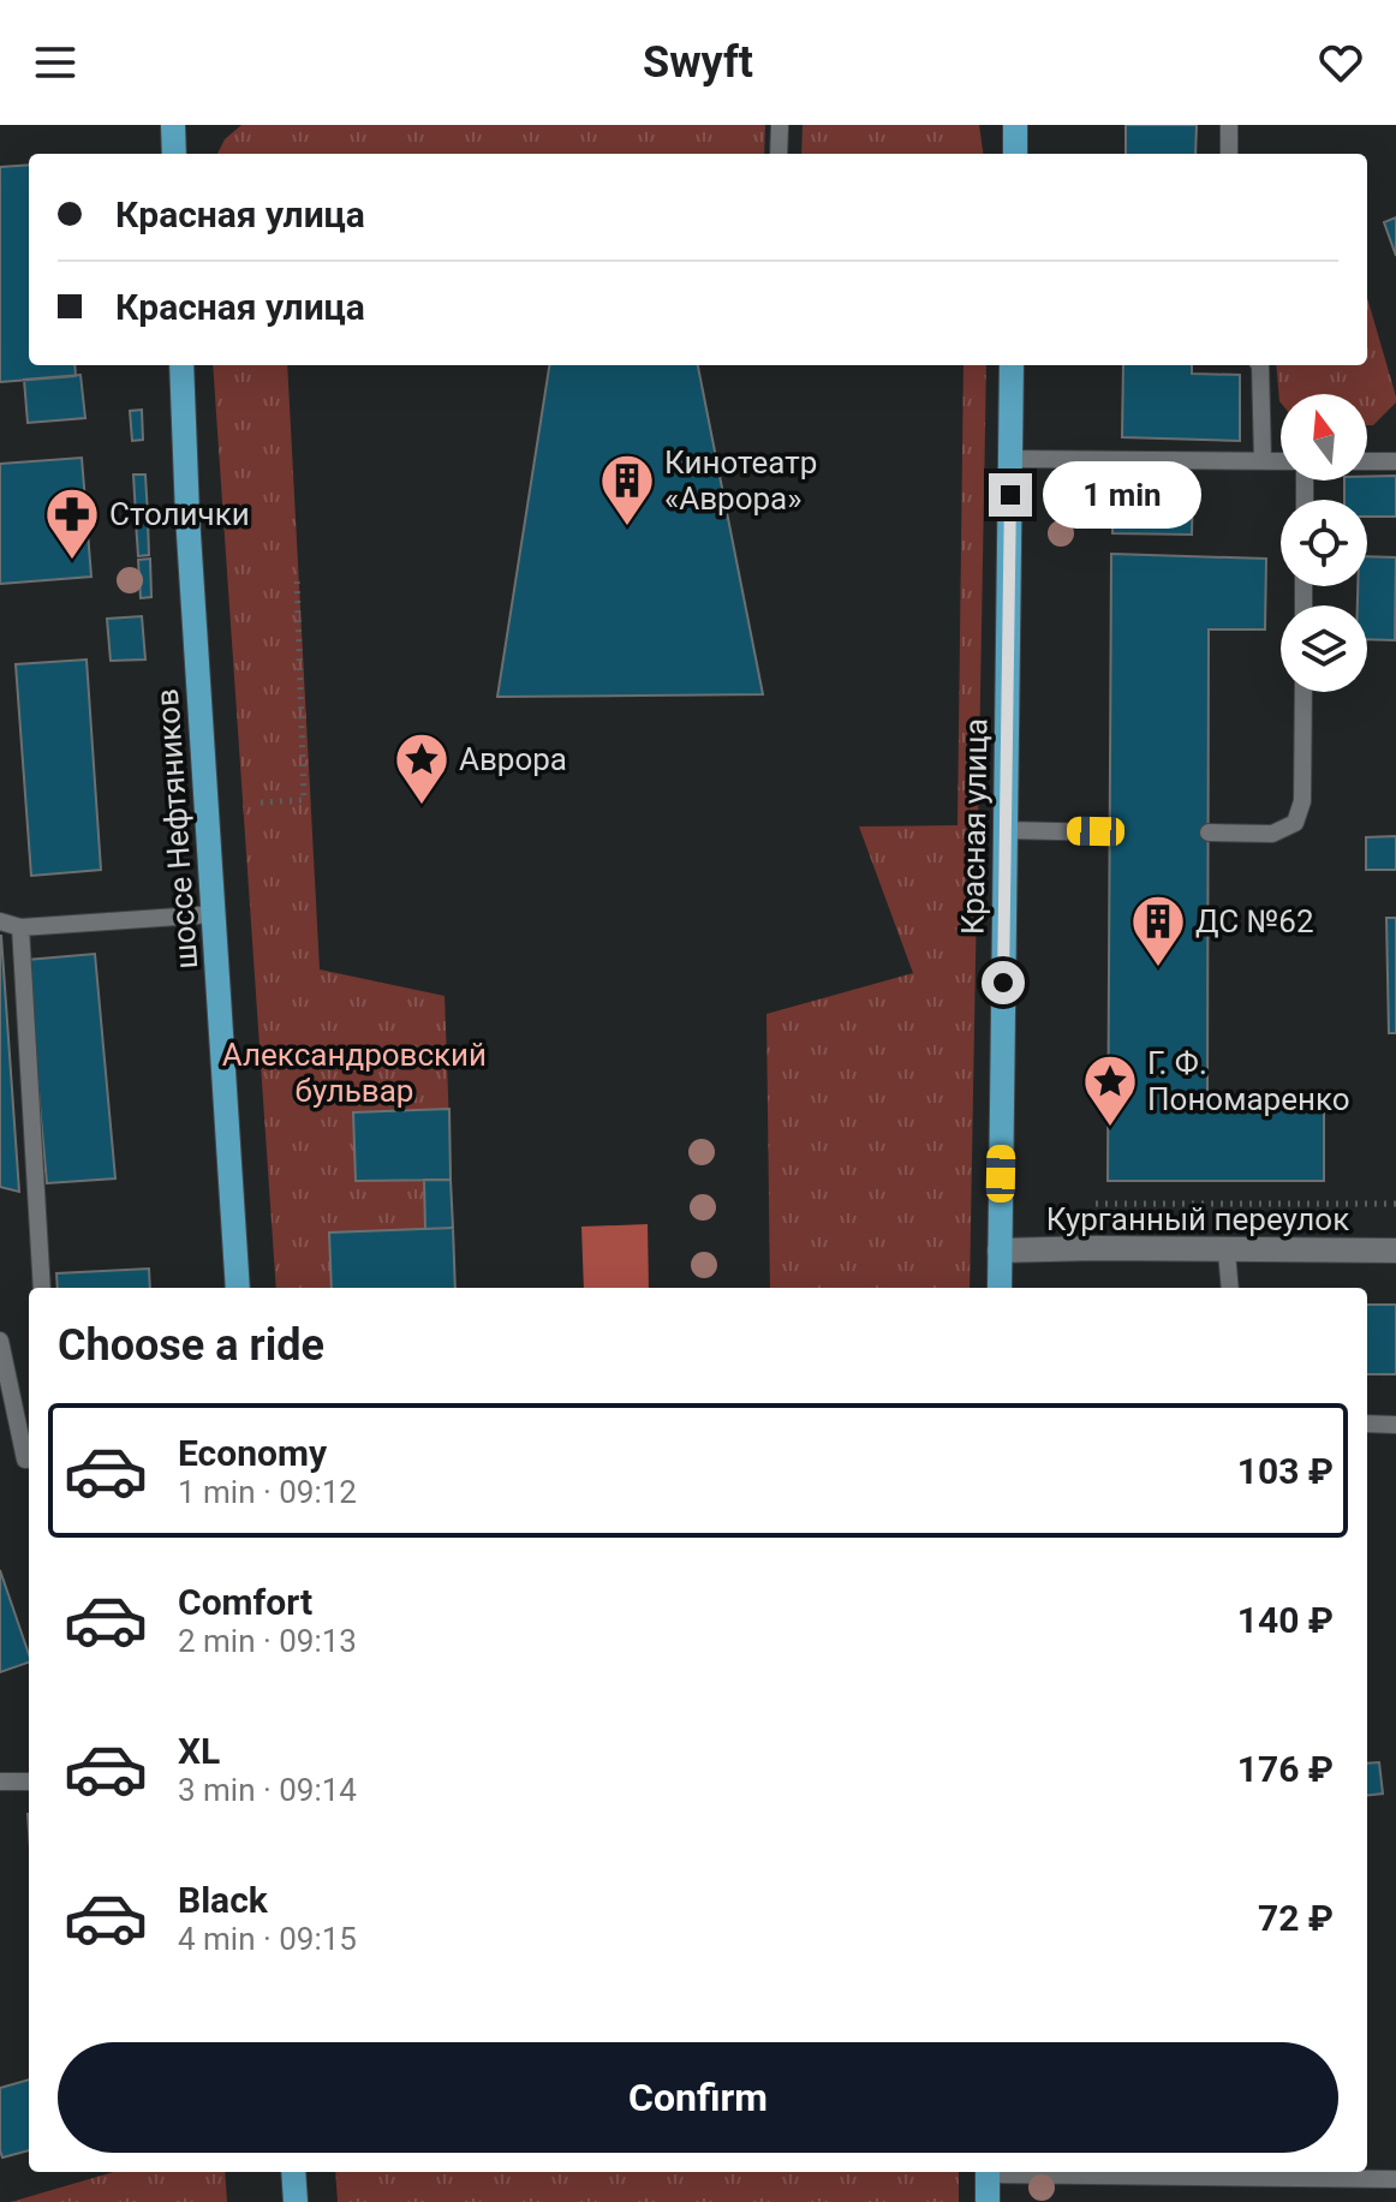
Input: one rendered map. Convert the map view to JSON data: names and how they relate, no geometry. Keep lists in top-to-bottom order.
{
  "streets": {
    "main road": ["Красная улица", "шоссе Нефтяников"],
    "street": ["Курганный переулок"]
  },
  "crossings": [
    ["Красная улица", "Курганный переулок"]
  ],
  "parks": ["Александровский бульвар"],
  "places": {
    "building": ["Кинотеатр «Аврора»", "ДС №62"],
    "pharmacy": ["Столички"],
    "place": ["Аврора", "Г. Ф. Пономаренко"]
  },
  "north": "top",
  "page": {
    "header": "Swyft",
    "banner": ["Красная улица", "Красная улица"],
    "bubble": "1 min",
    "heading": "Choose a ride",
    "list": [
      {
        "name": "Economy",
        "note": "1 min · 09:12",
        "value": "103 ₽"
      },
      {
        "name": "Comfort",
        "note": "2 min · 09:13",
        "value": "140 ₽"
      },
      {
        "name": "XL",
        "note": "3 min · 09:14",
        "value": "176 ₽"
      },
      {
        "name": "Black",
        "note": "4 min · 09:15",
        "value": "72 ₽"
      }
    ],
    "buttons": "Confirm"
  }
}
